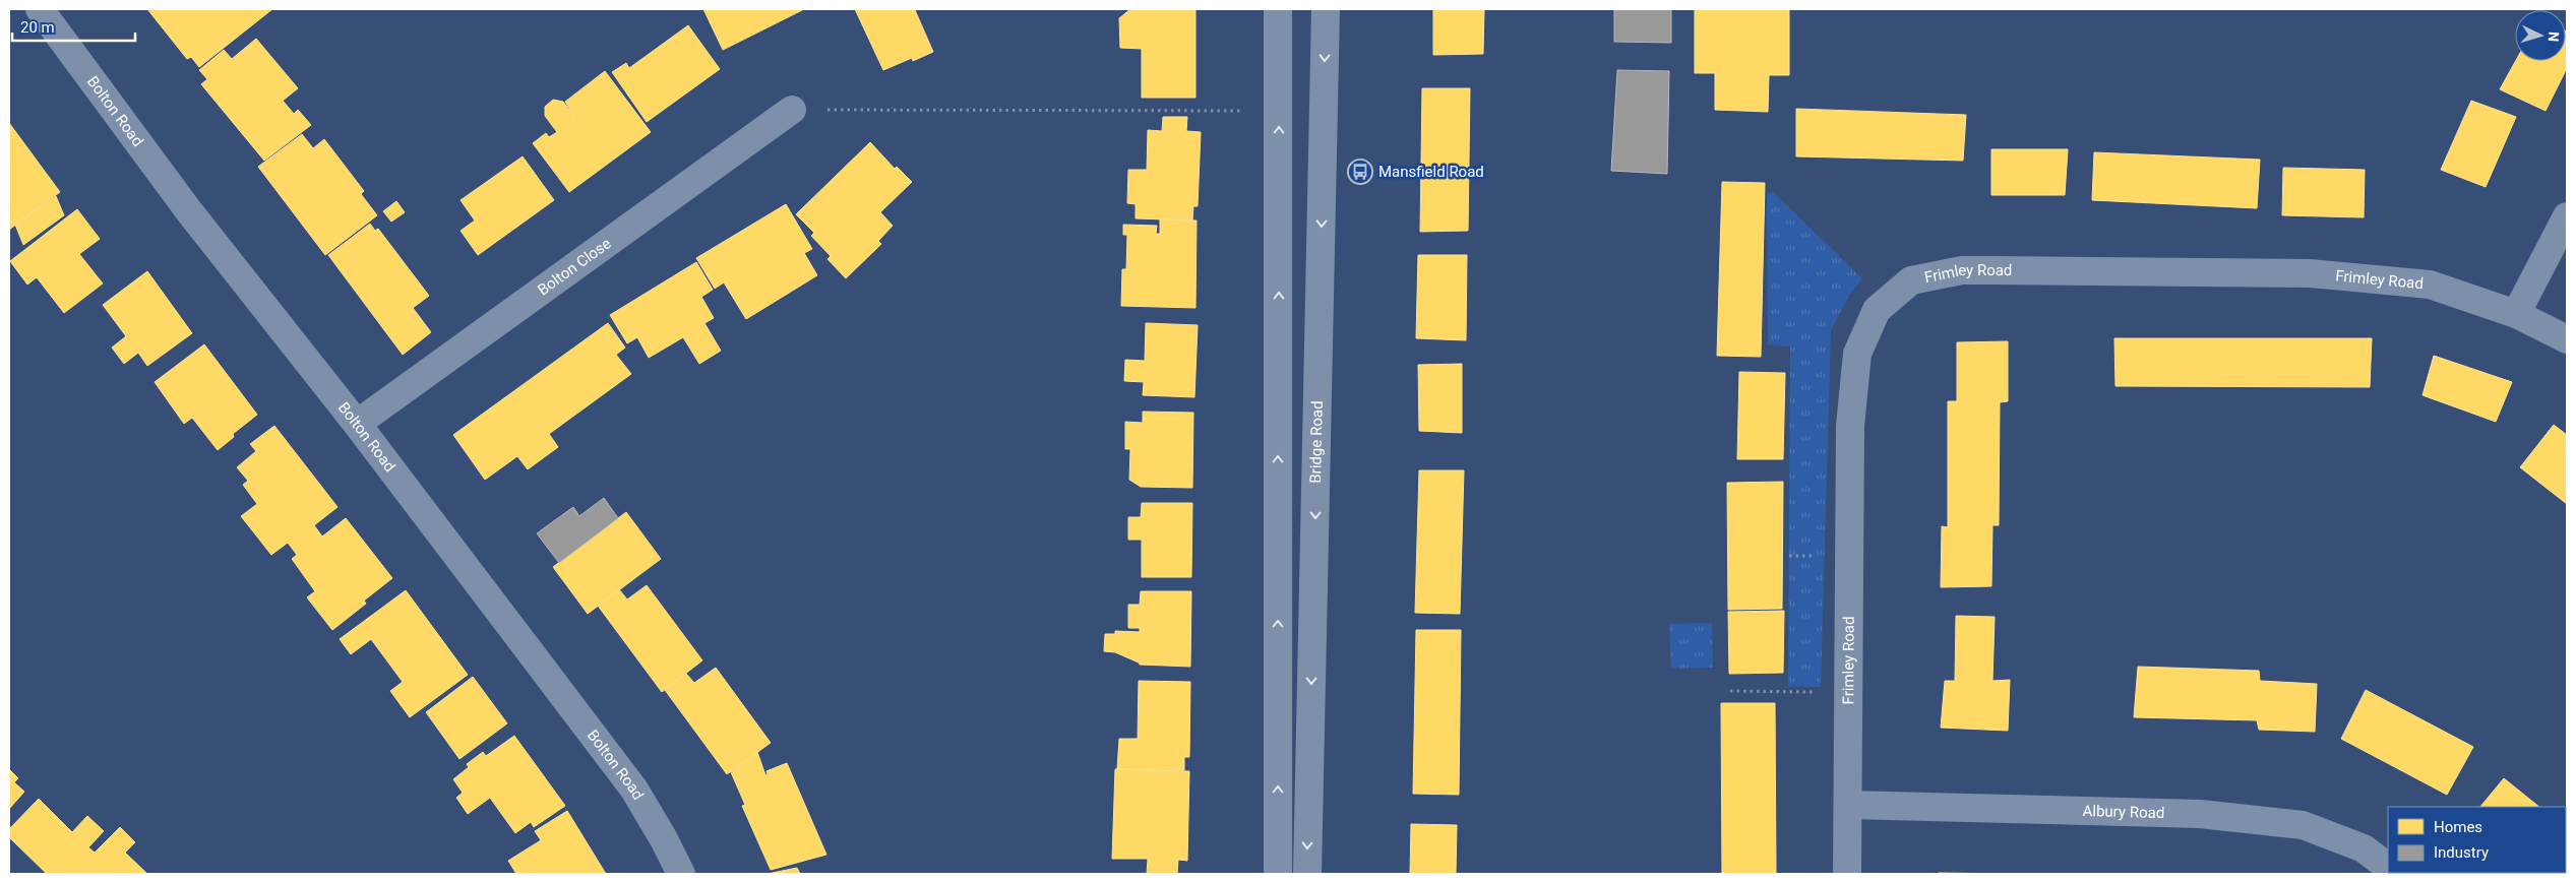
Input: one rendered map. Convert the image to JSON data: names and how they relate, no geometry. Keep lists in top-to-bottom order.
{
  "streets": {
    "street": [
      "Bolton Road",
      "Bolton Close",
      "Frimley Road",
      "Bridge Road",
      "Albury Road"
    ]
  },
  "crossings": [
    ["Bolton Road", "Bolton Close"],
    ["Frimley Road", "Albury Road"]
  ],
  "places": {
    "bus stop": ["Mansfield Road"]
  },
  "legend": ["Homes", "Industry"],
  "scale_bar": "20 m",
  "north": "right"
}
